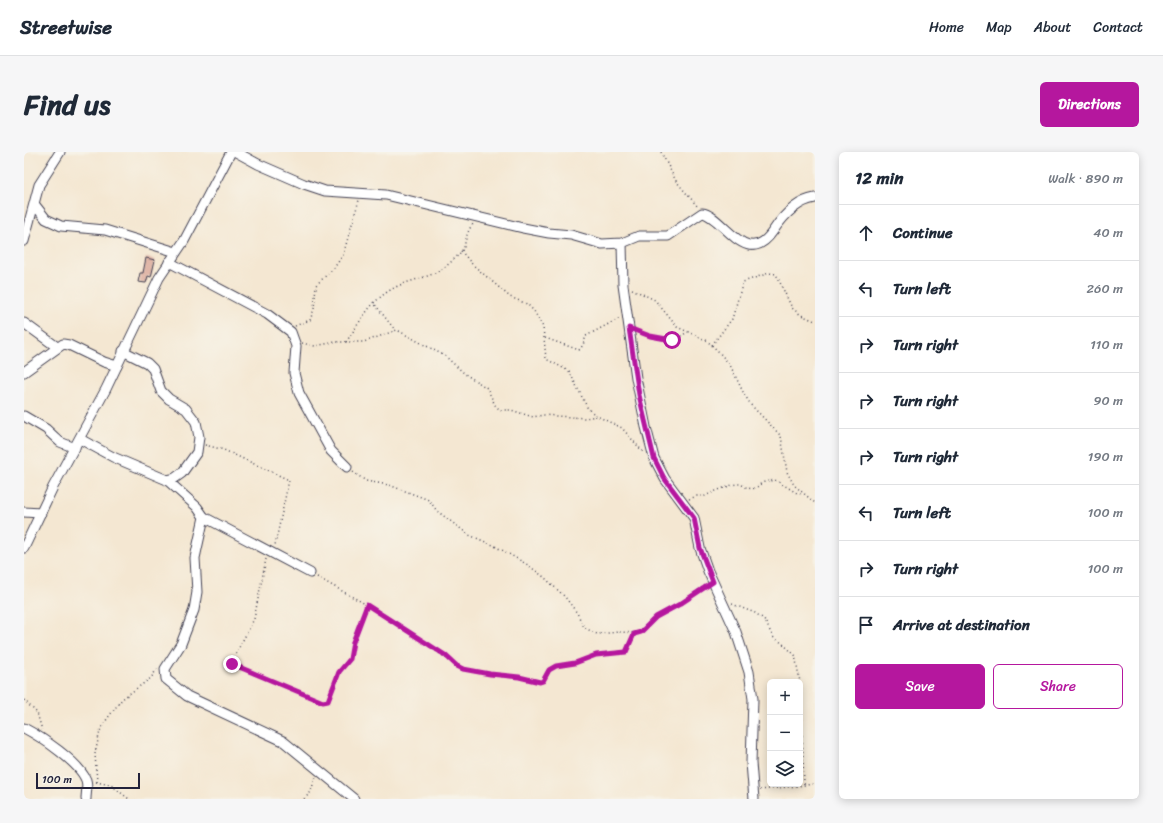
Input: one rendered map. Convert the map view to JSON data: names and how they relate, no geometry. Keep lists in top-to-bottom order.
{
  "scale_bar": "100 m",
  "page": {
    "header": "Streetwise",
    "nav": [
      "Home",
      "Map",
      "About",
      "Contact"
    ],
    "title": "Find us",
    "buttons": [
      "Directions",
      ["Save", "Share"]
    ],
    "heading": ["12 min", "Walk · 890 m"],
    "list": [
      ["Continue", "40 m"],
      ["Turn left", "260 m"],
      ["Turn right", "110 m"],
      ["Turn right", "90 m"],
      ["Turn right", "190 m"],
      ["Turn left", "100 m"],
      ["Turn right", "100 m"],
      "Arrive at destination"
    ],
    "map_buttons": ["+", "−"],
    "scale": "100 m"
  }
}
